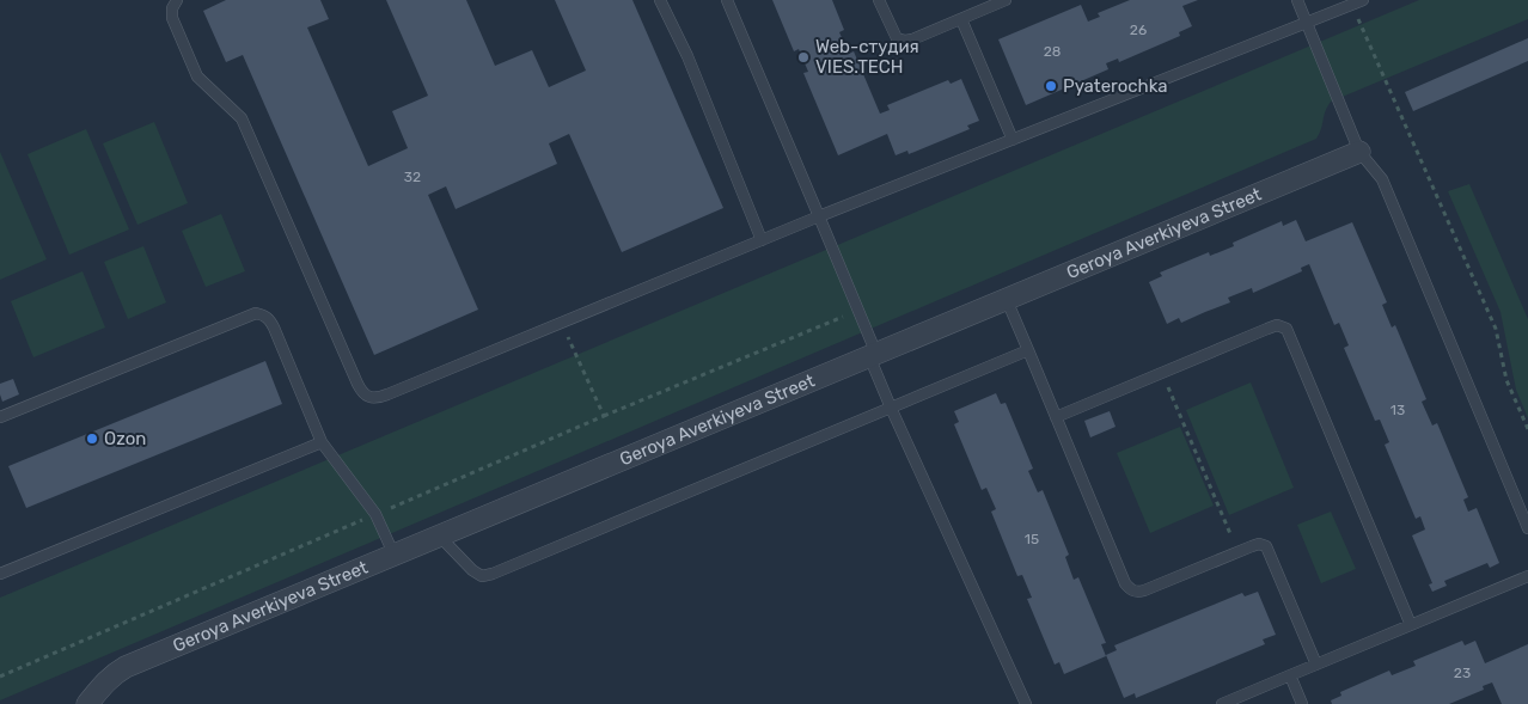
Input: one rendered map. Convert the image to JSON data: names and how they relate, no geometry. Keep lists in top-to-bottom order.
{
  "streets": {
    "street": ["Geroya Averkiyeva Street"]
  },
  "places": ["Web-студия VIES.TECH", "Pyaterochka", "Ozon"],
  "house_numbers": [
    "26",
    "28",
    "32",
    "13",
    "15",
    "23"
  ]
}
